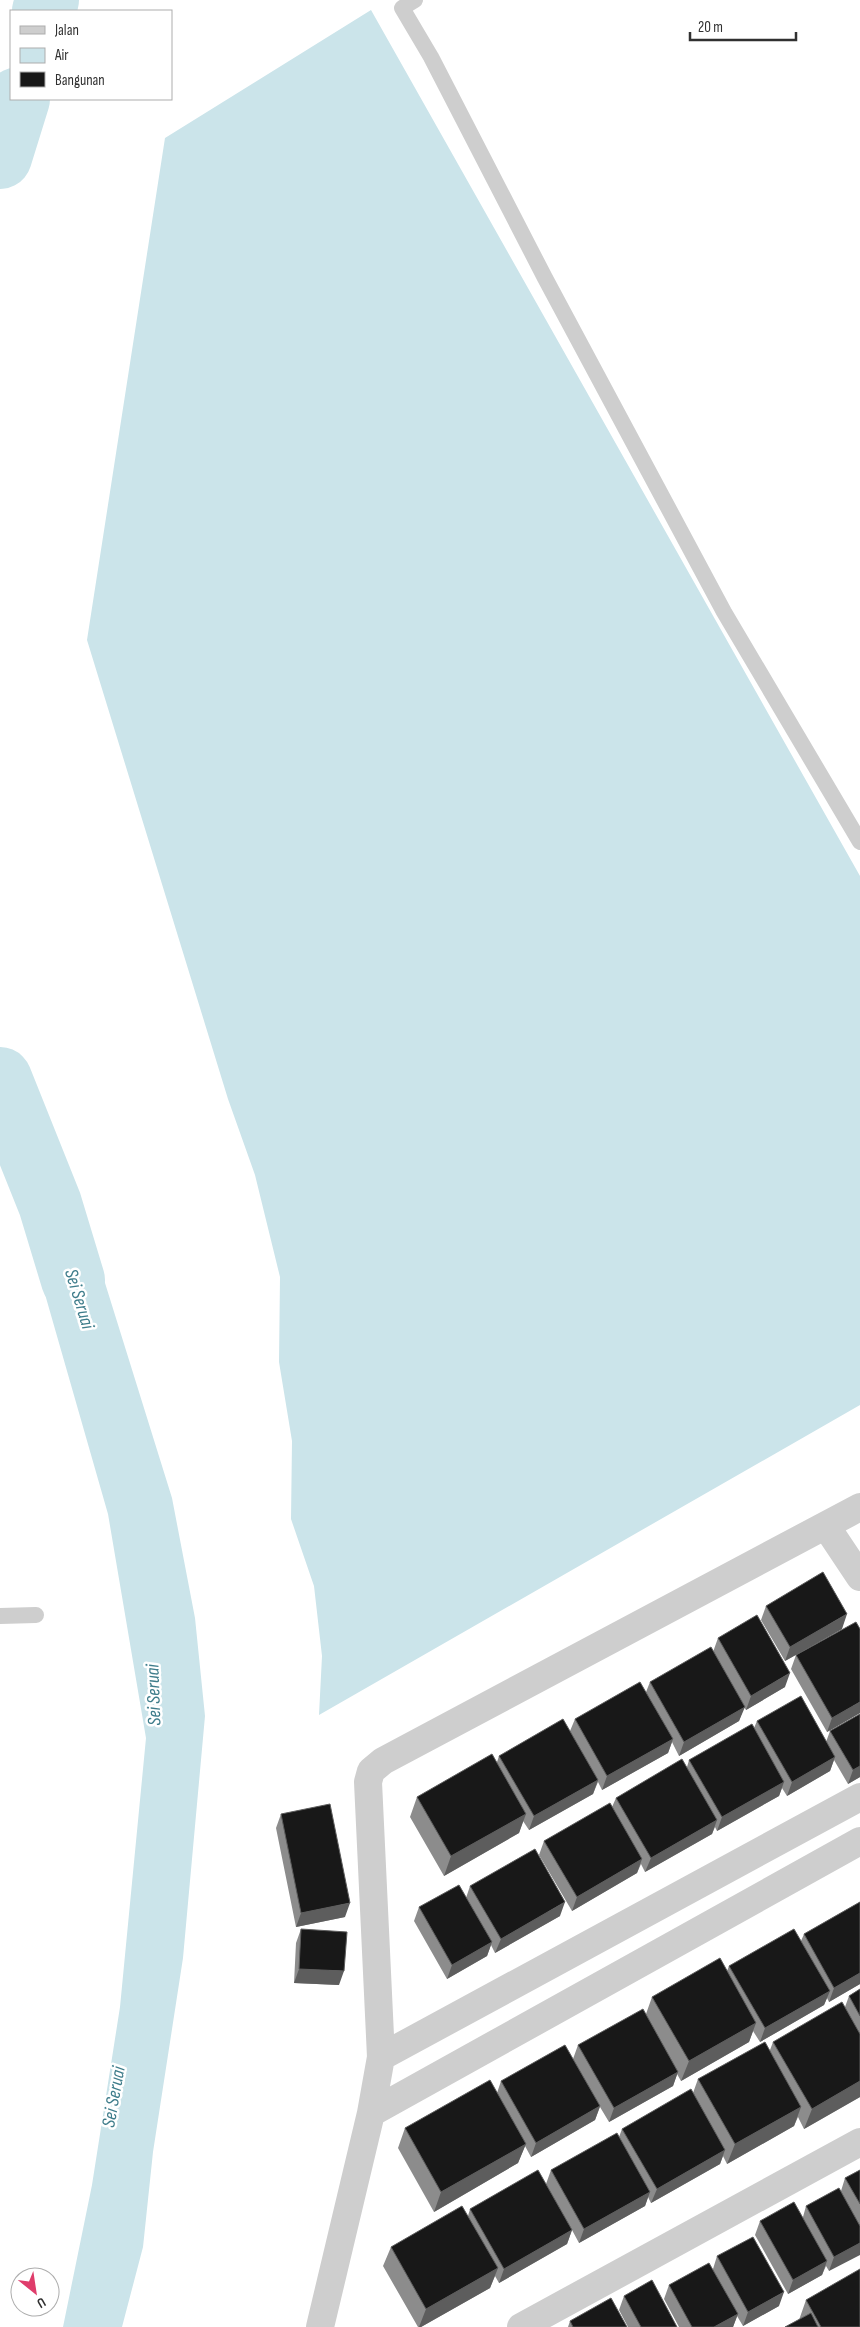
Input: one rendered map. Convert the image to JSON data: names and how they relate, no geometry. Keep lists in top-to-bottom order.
{
  "water": ["Sei Seruai"],
  "legend": ["Jalan", "Air", "Bangunan"],
  "scale_bar": "20 m",
  "north": "bottom right"
}
